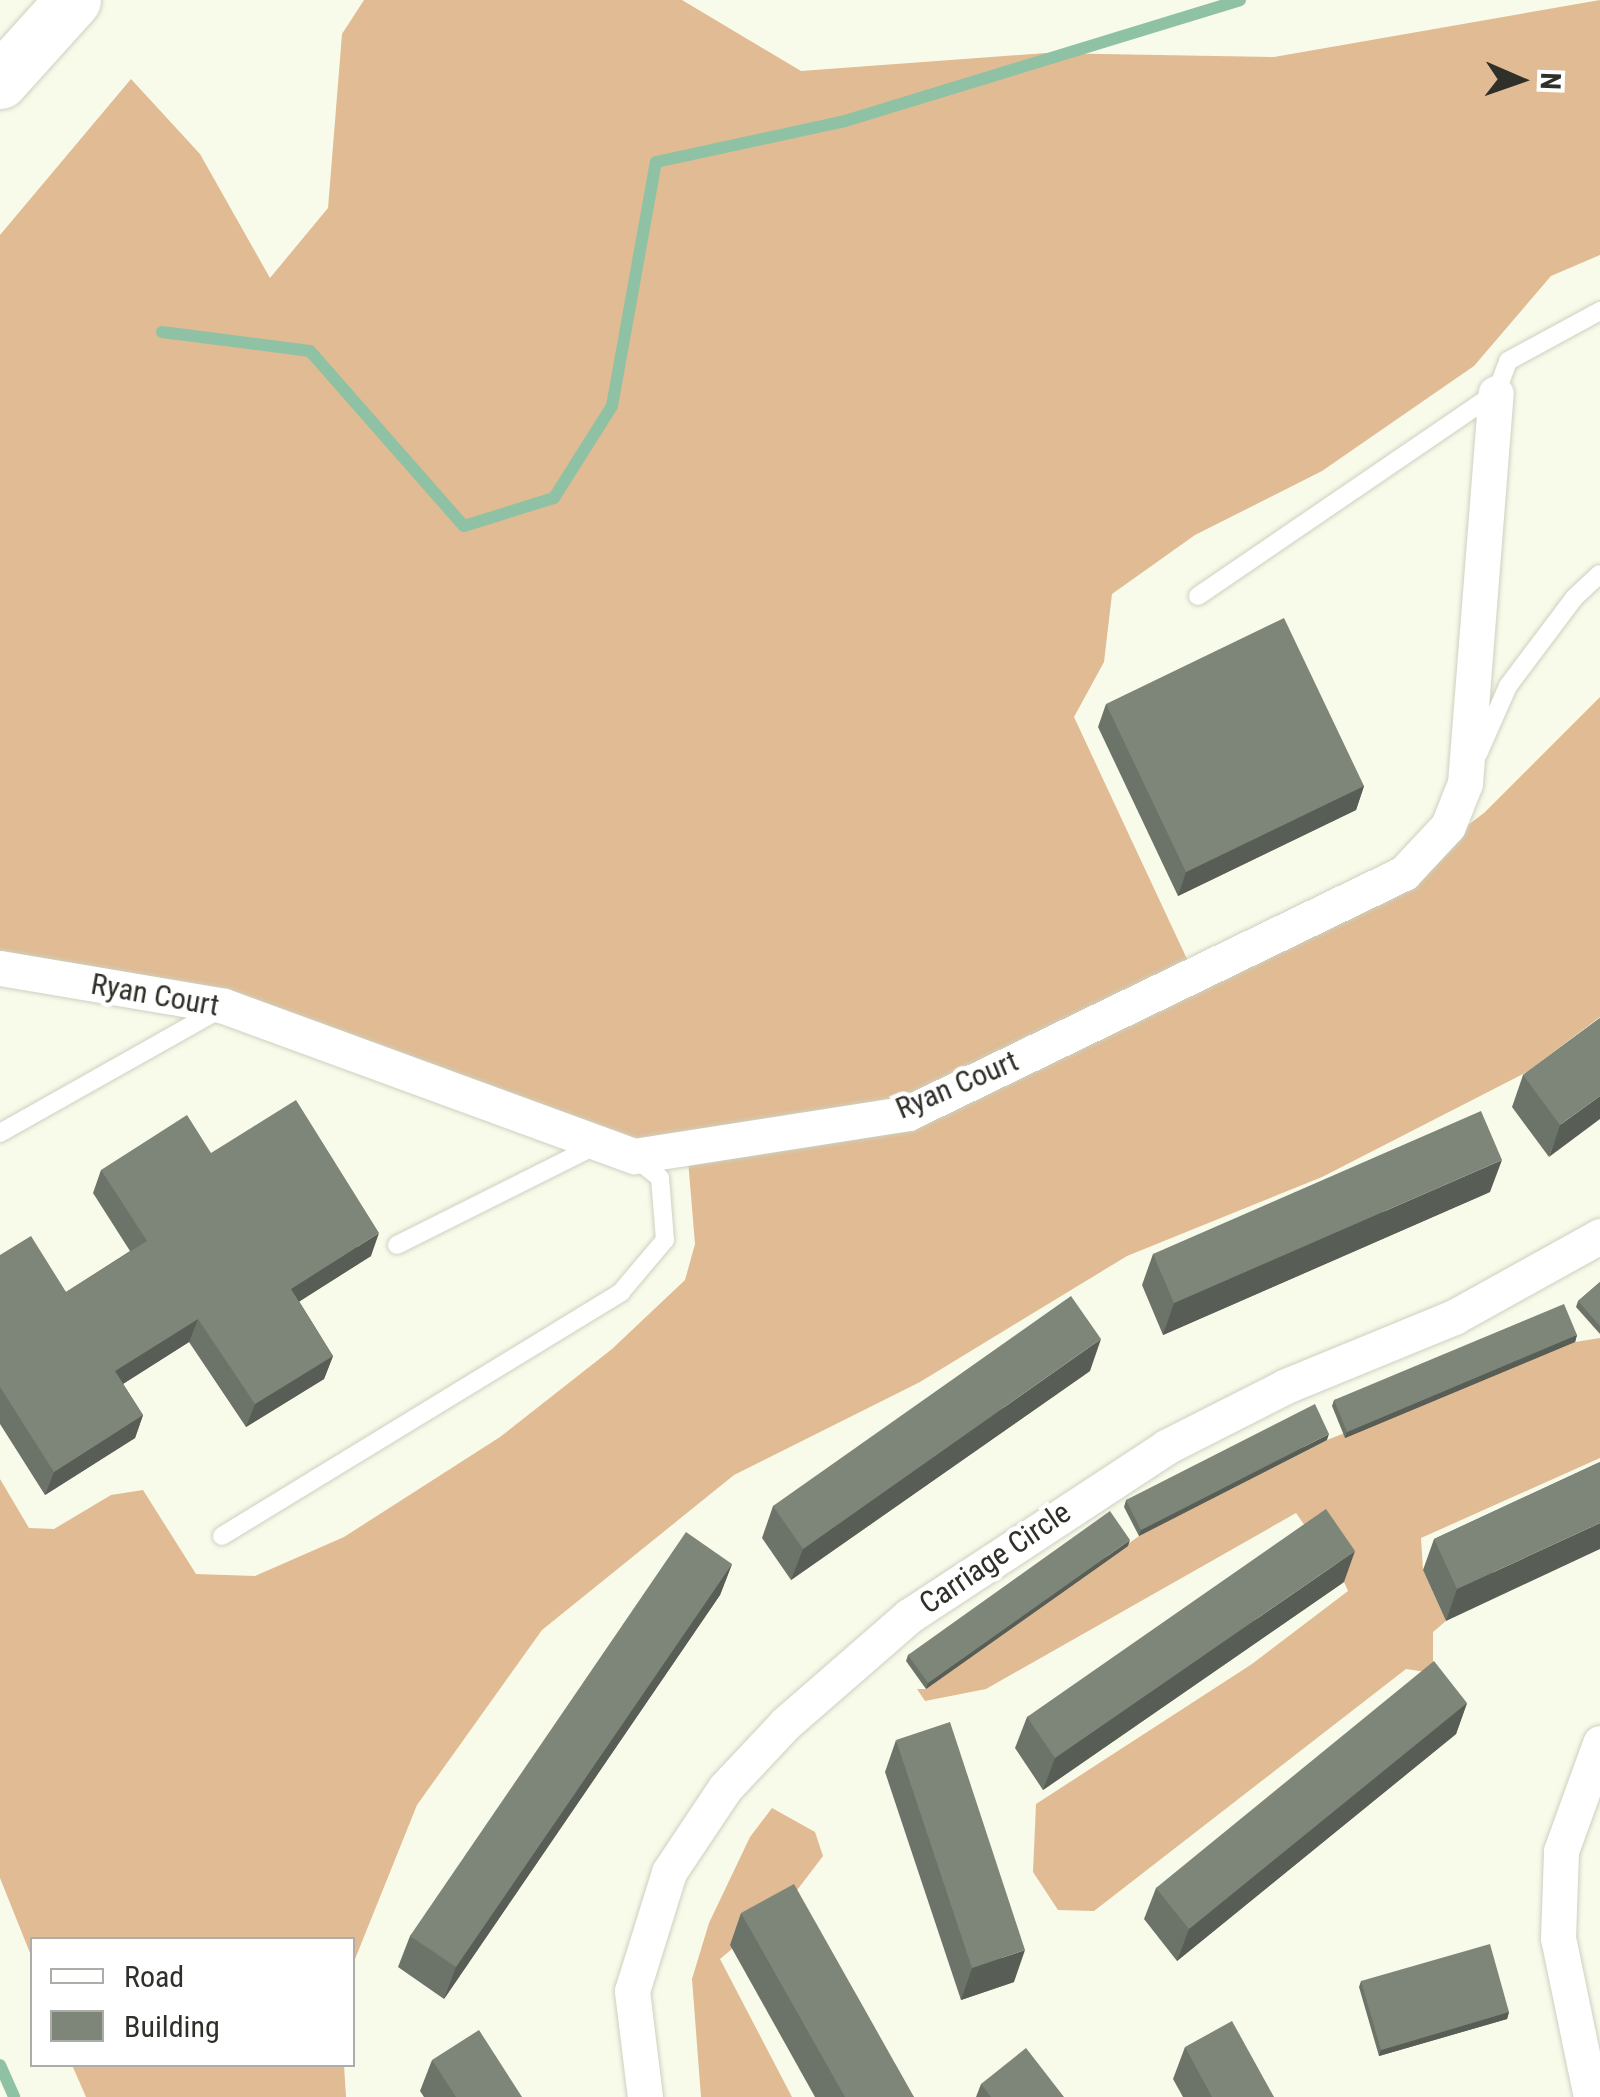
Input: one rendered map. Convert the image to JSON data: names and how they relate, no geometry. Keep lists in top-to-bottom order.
{
  "streets": {
    "street": ["Ryan Court", "Carriage Circle"]
  },
  "legend": ["Road", "Building"],
  "north": "right"
}
